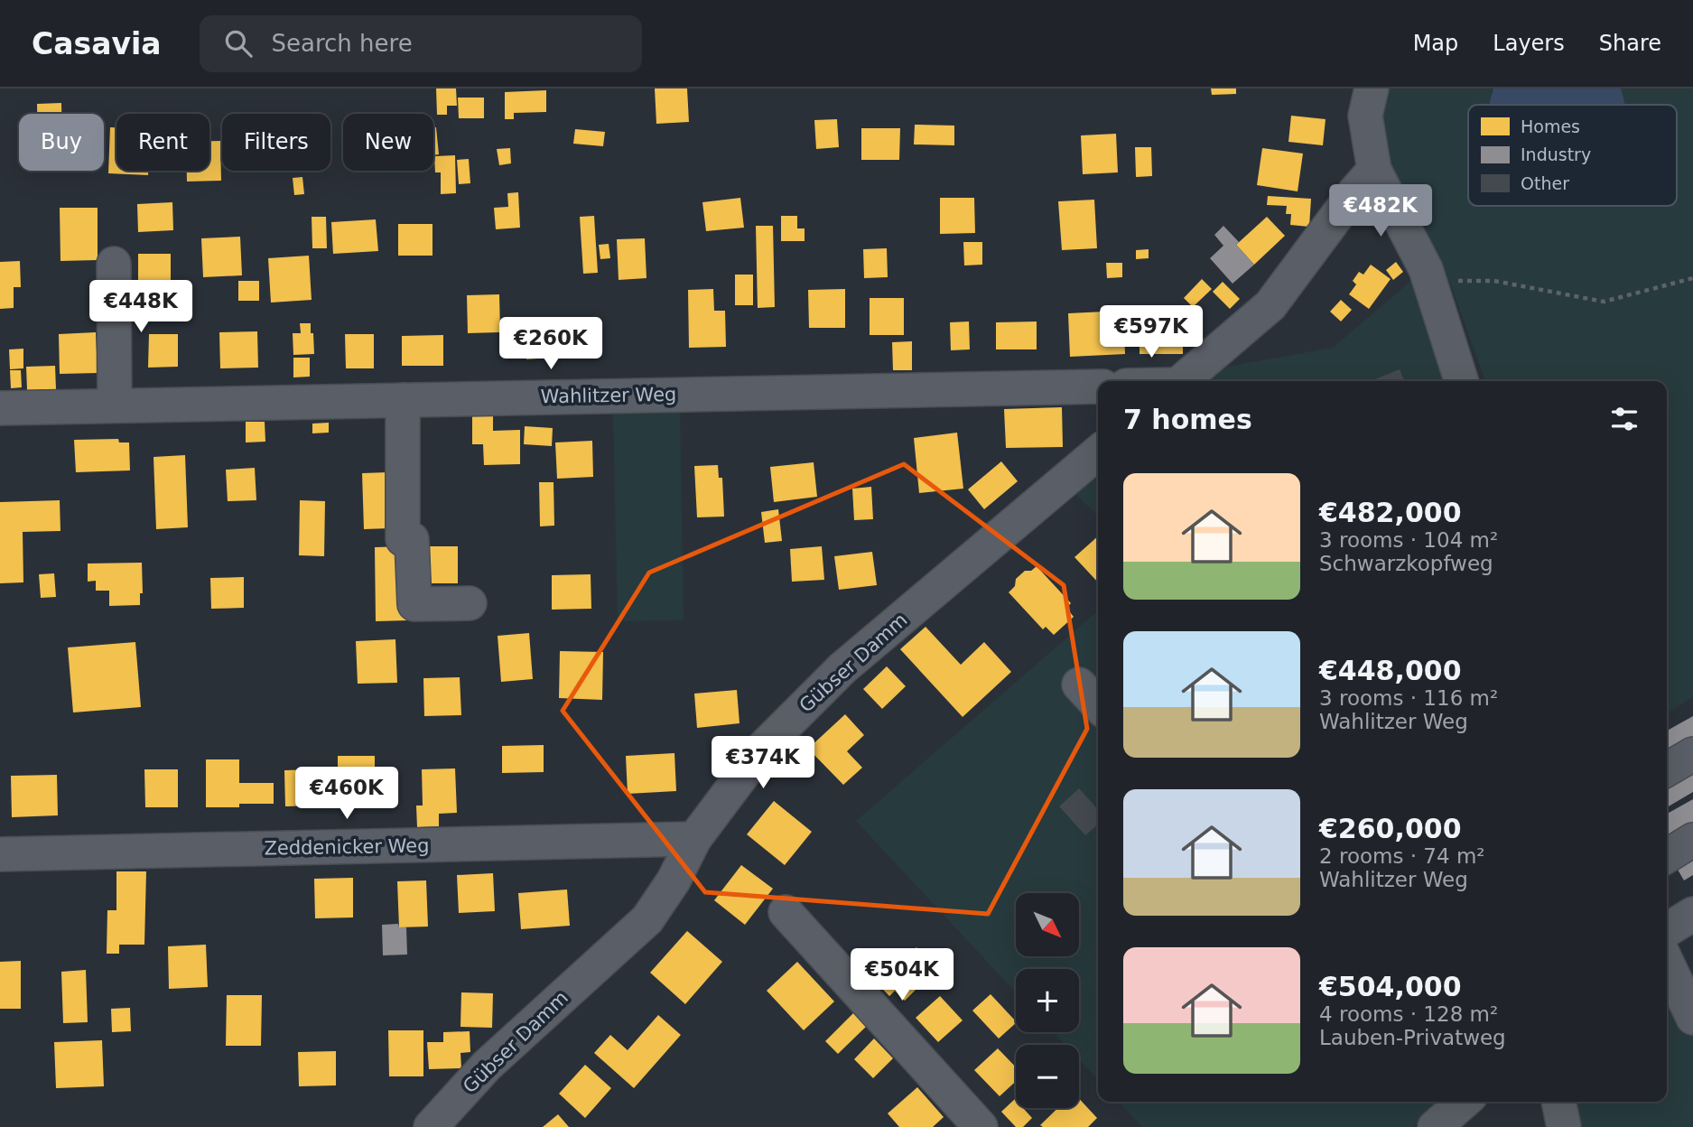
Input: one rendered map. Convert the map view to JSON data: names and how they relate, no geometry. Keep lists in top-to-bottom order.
{
  "streets": {
    "street": ["Wahlitzer Weg", "Gübser Damm", "Zeddenicker Weg"]
  },
  "crossings": [
    ["Gübser Damm", "Zeddenicker Weg"]
  ],
  "legend": ["Homes", "Industry", "Other"],
  "north": "bottom right",
  "page": {
    "header": "Casavia",
    "search": "Search here",
    "nav": ["Map", "Layers", "Share"],
    "chip": [
      "Buy",
      "Rent",
      "Filters",
      "New"
    ],
    "price": [
      "€482K",
      "€448K",
      "€597K",
      "€260K",
      "€374K",
      "€460K",
      "€504K"
    ],
    "heading": "7 homes",
    "list": [
      {
        "name": "€482,000",
        "note": "3 rooms · 104 m² · Schwarzkopfweg"
      },
      {
        "name": "€448,000",
        "note": "3 rooms · 116 m² · Wahlitzer Weg"
      },
      {
        "name": "€260,000",
        "note": "2 rooms · 74 m² · Wahlitzer Weg"
      },
      {
        "name": "€504,000",
        "note": "4 rooms · 128 m² · Lauben-Privatweg"
      }
    ],
    "map_buttons": ["+", "−"]
  }
}
